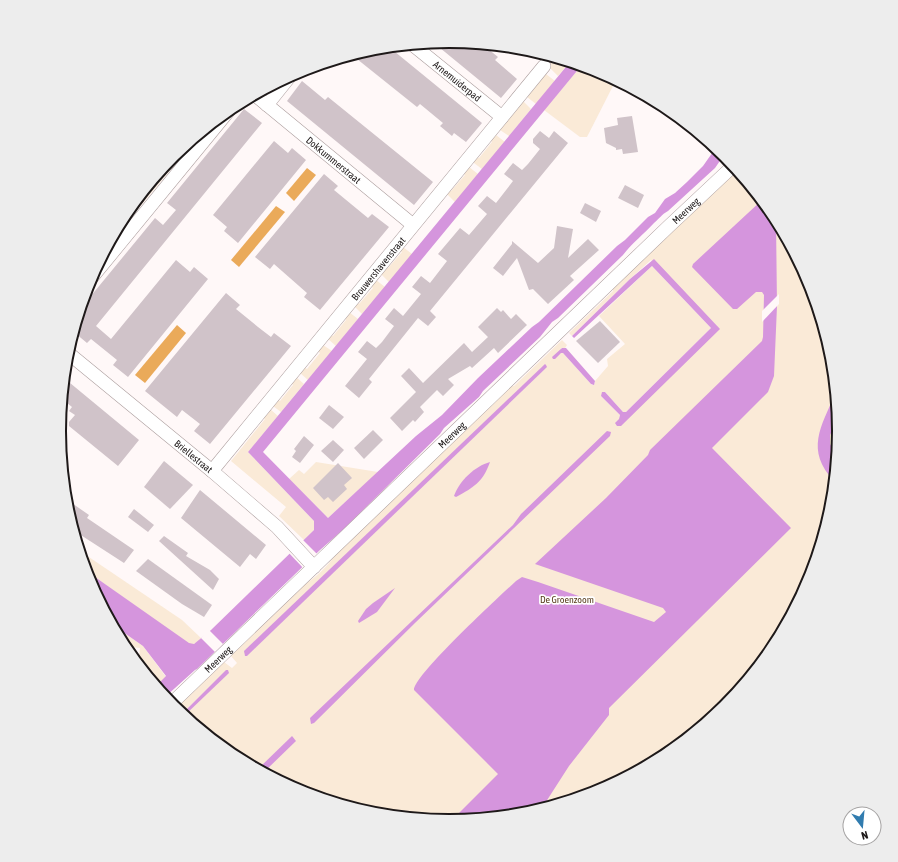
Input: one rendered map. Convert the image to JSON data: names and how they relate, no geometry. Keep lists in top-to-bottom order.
{
  "streets": {
    "street": [
      "Arnemuiderpad",
      "Dokkummerstraat",
      "Meerweg",
      "Brouwershavenstraat",
      "Briellestraat"
    ]
  },
  "crossings": [
    ["Arnemuiderpad", "Brouwershavenstraat"],
    ["Dokkummerstraat", "Brouwershavenstraat"],
    ["Meerweg", "Briellestraat"],
    ["Brouwershavenstraat", "Briellestraat"]
  ],
  "parks": ["De Groenzoom"],
  "north": "bottom"
}
